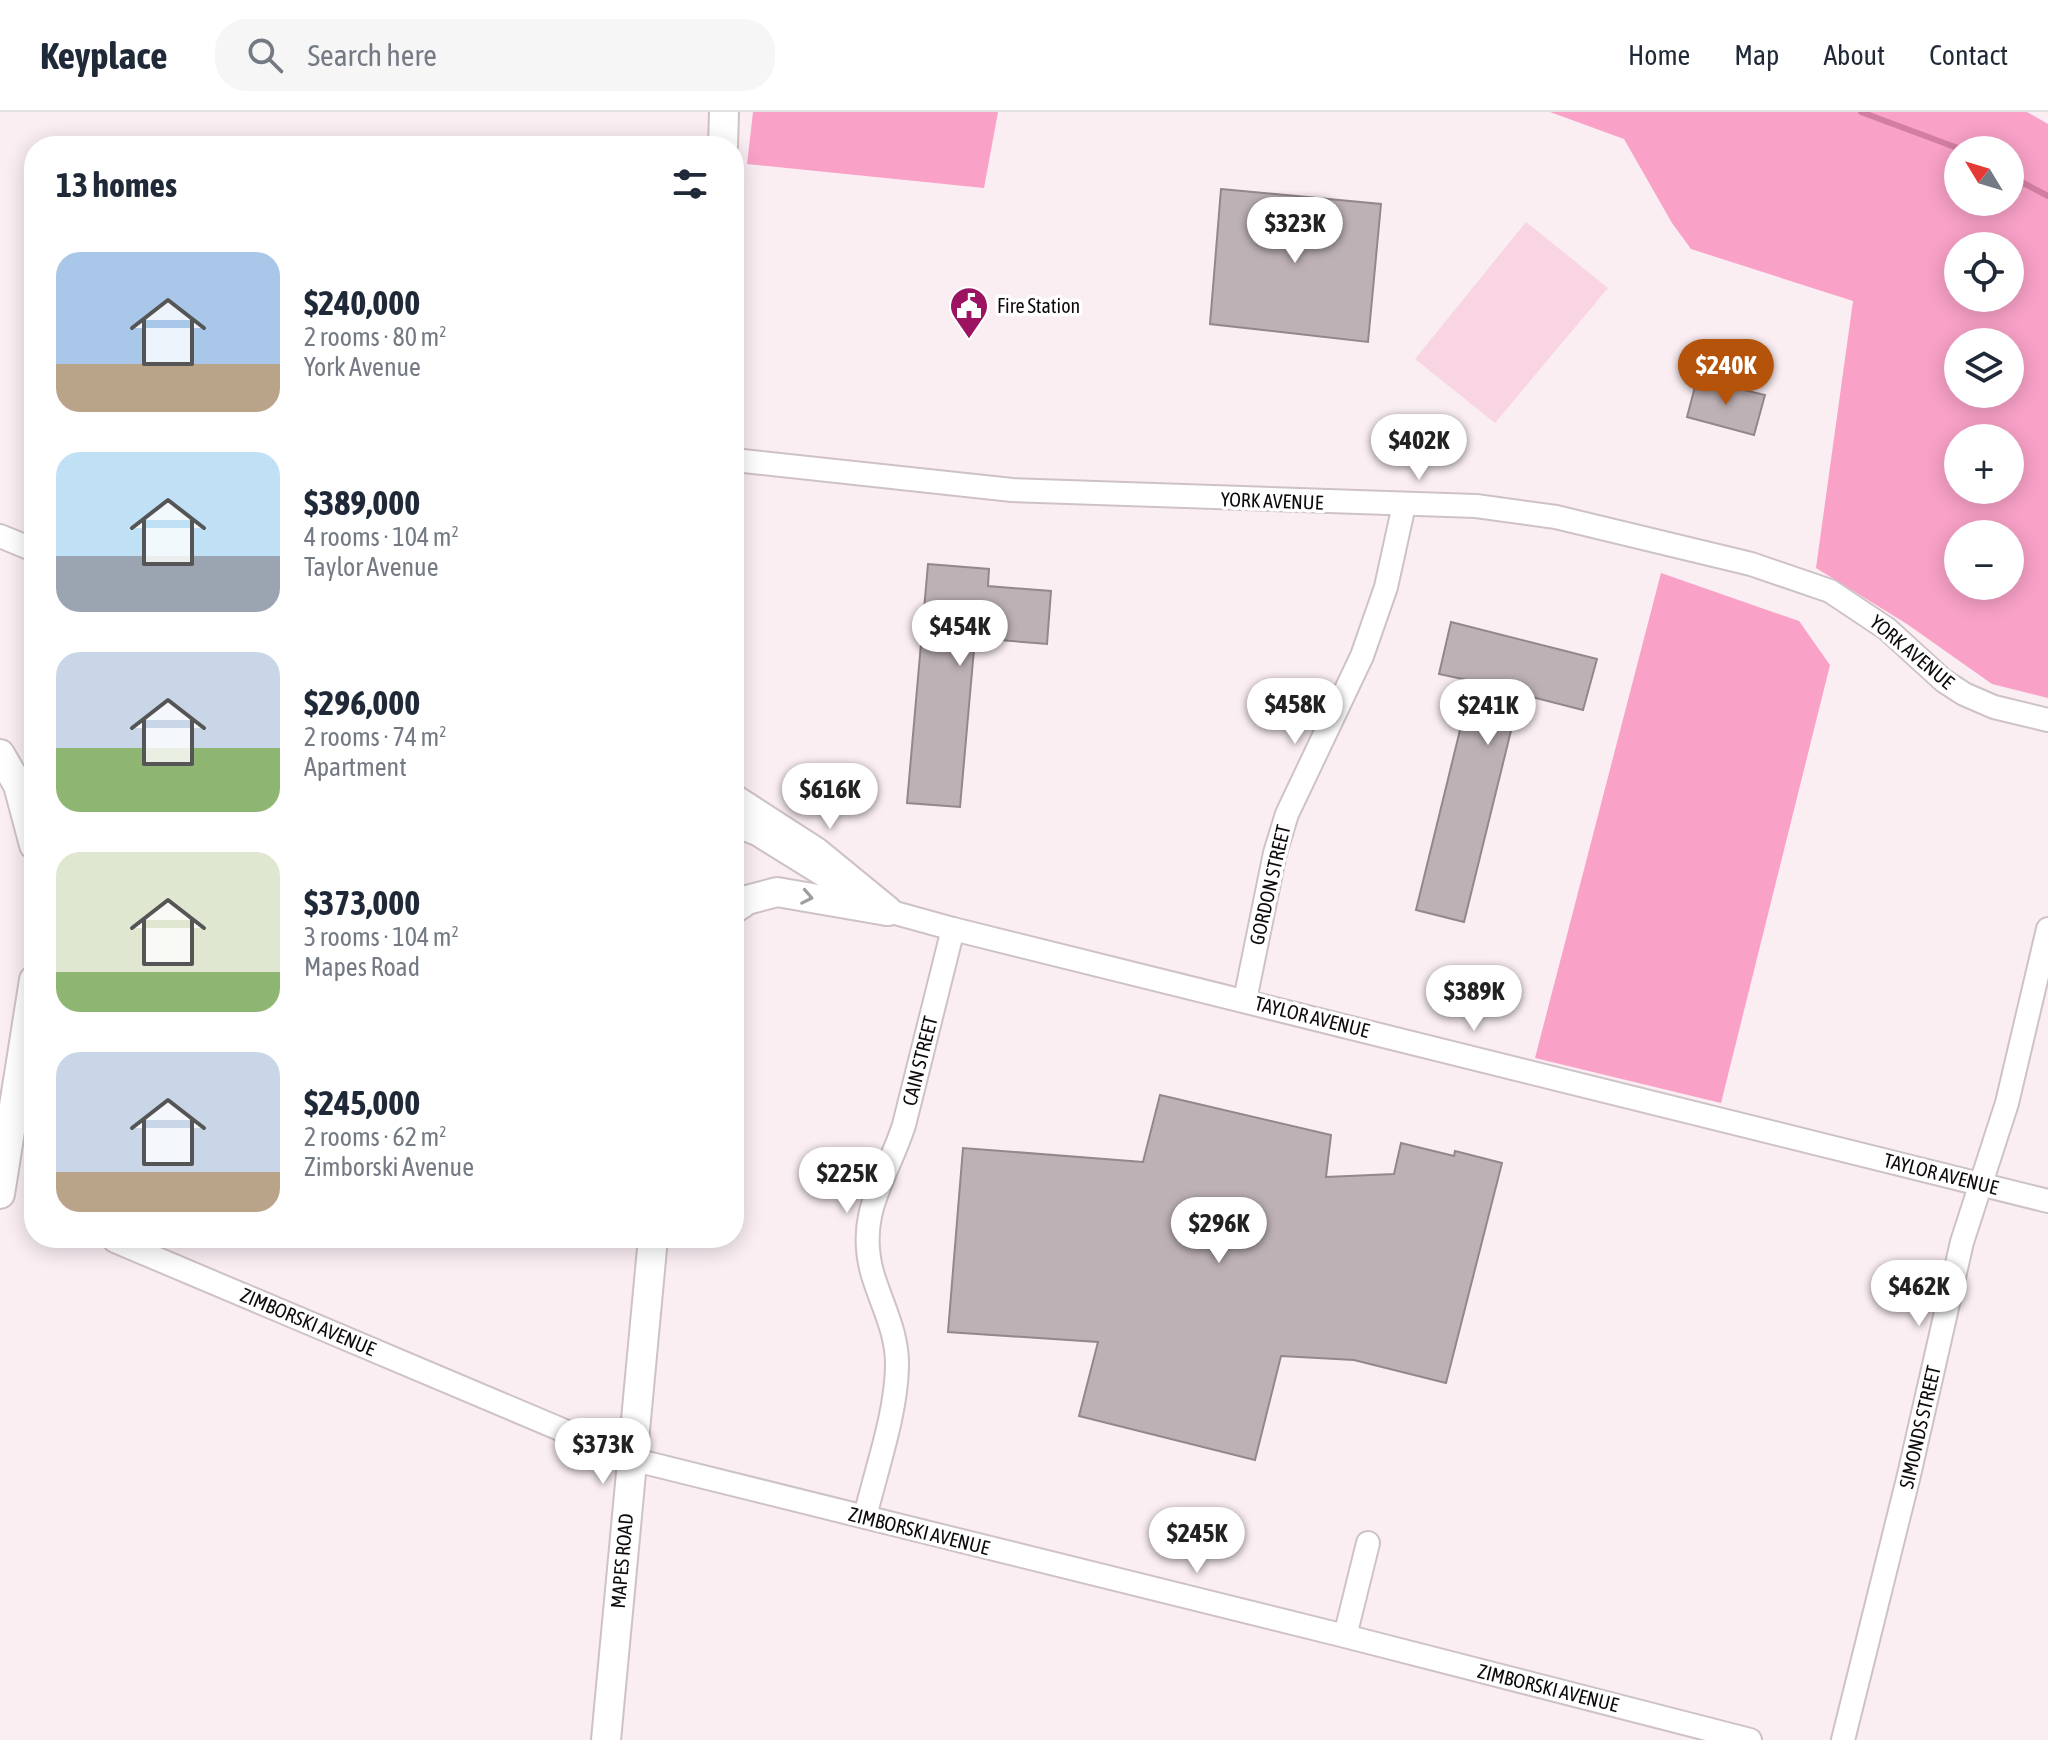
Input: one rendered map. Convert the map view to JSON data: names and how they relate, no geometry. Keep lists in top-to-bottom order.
{
  "streets": {
    "street": [
      "YORK AVENUE",
      "GORDON STREET",
      "TAYLOR AVENUE",
      "CAIN STREET",
      "ZIMBORSKI AVENUE",
      "SIMONDS STREET",
      "MAPES ROAD"
    ]
  },
  "crossings": [
    ["YORK AVENUE", "GORDON STREET"],
    ["GORDON STREET", "TAYLOR AVENUE"],
    ["TAYLOR AVENUE", "CAIN STREET"],
    ["TAYLOR AVENUE", "SIMONDS STREET"],
    ["CAIN STREET", "ZIMBORSKI AVENUE"],
    ["ZIMBORSKI AVENUE", "MAPES ROAD"]
  ],
  "places": {
    "public building": ["Fire Station"]
  },
  "north": "top left",
  "page": {
    "header": "Keyplace",
    "search": "Search here",
    "nav": [
      "Home",
      "Map",
      "About",
      "Contact"
    ],
    "map_buttons": ["+", "−"],
    "heading": "13 homes",
    "price": [
      "$323K",
      "$240K",
      "$402K",
      "$454K",
      "$458K",
      "$241K",
      "$616K",
      "$389K",
      "$225K",
      "$296K",
      "$462K",
      "$373K",
      "$245K"
    ],
    "list": [
      {
        "name": "$240,000",
        "note": "2 rooms · 80 m² · York Avenue"
      },
      {
        "name": "$389,000",
        "note": "4 rooms · 104 m² · Taylor Avenue"
      },
      {
        "name": "$296,000",
        "note": "2 rooms · 74 m² · Apartment"
      },
      {
        "name": "$373,000",
        "note": "3 rooms · 104 m² · Mapes Road"
      },
      {
        "name": "$245,000",
        "note": "2 rooms · 62 m² · Zimborski Avenue"
      }
    ]
  }
}
